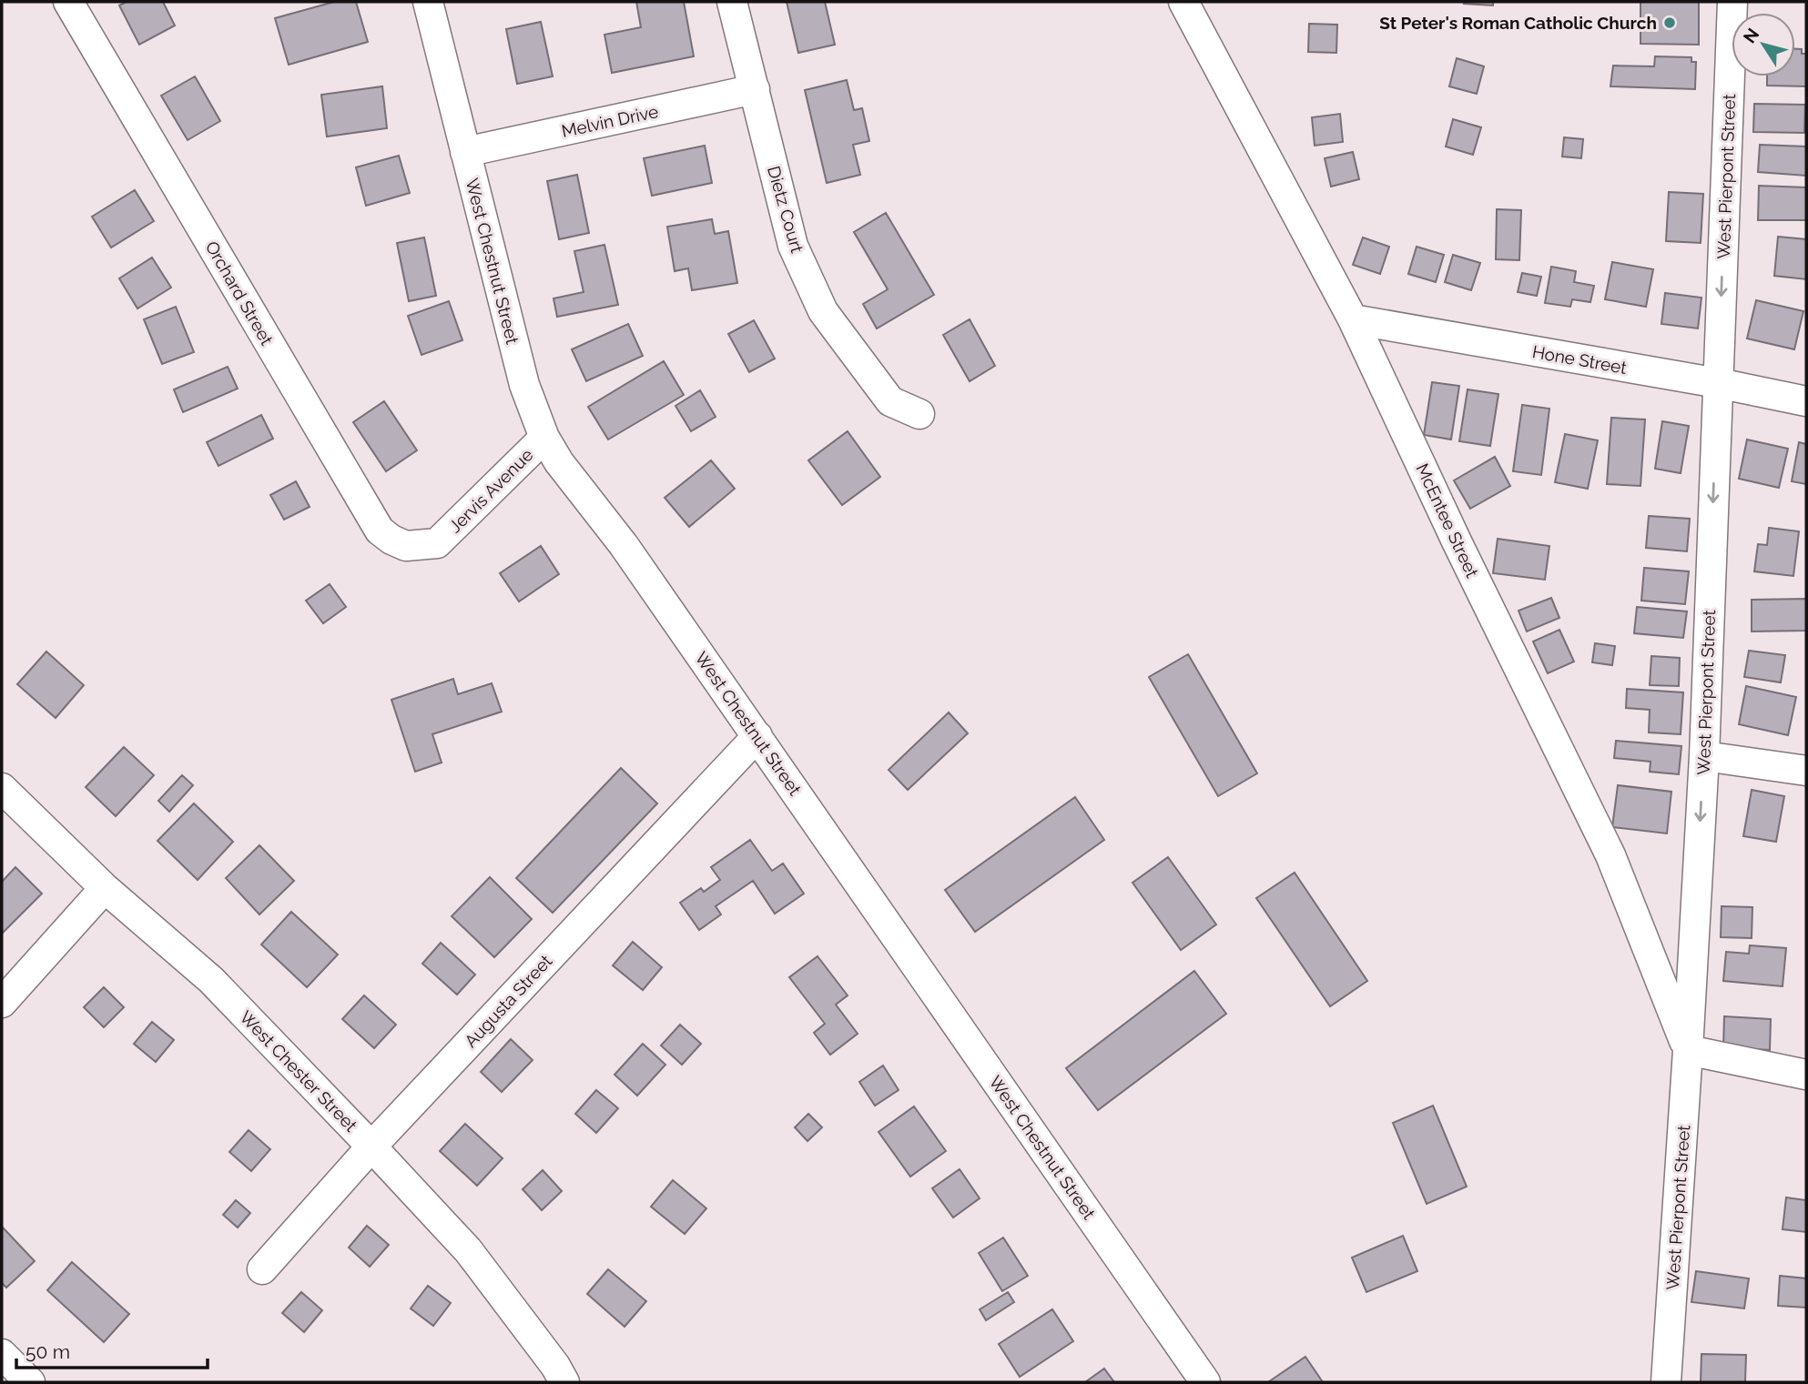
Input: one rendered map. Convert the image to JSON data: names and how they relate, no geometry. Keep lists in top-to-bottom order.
{
  "streets": {
    "street": [
      "Melvin Drive",
      "West Pierpont Street",
      "Dietz Court",
      "West Chestnut Street",
      "Orchard Street",
      "Hone Street",
      "Jervis Avenue",
      "McEntee Street",
      "Augusta Street",
      "West Chester Street"
    ]
  },
  "crossings": [
    ["Melvin Drive", "Dietz Court"],
    ["Melvin Drive", "West Chestnut Street"],
    ["West Pierpont Street", "Hone Street"],
    ["West Pierpont Street", "McEntee Street"],
    ["West Chestnut Street", "Jervis Avenue"],
    ["West Chestnut Street", "Augusta Street"],
    ["Orchard Street", "Jervis Avenue"],
    ["Hone Street", "McEntee Street"],
    ["Augusta Street", "West Chester Street"]
  ],
  "one_way": ["West Pierpont Street"],
  "places": ["St Peter's Roman Catholic Church"],
  "scale_bar": "50 m",
  "north": "top left"
}
